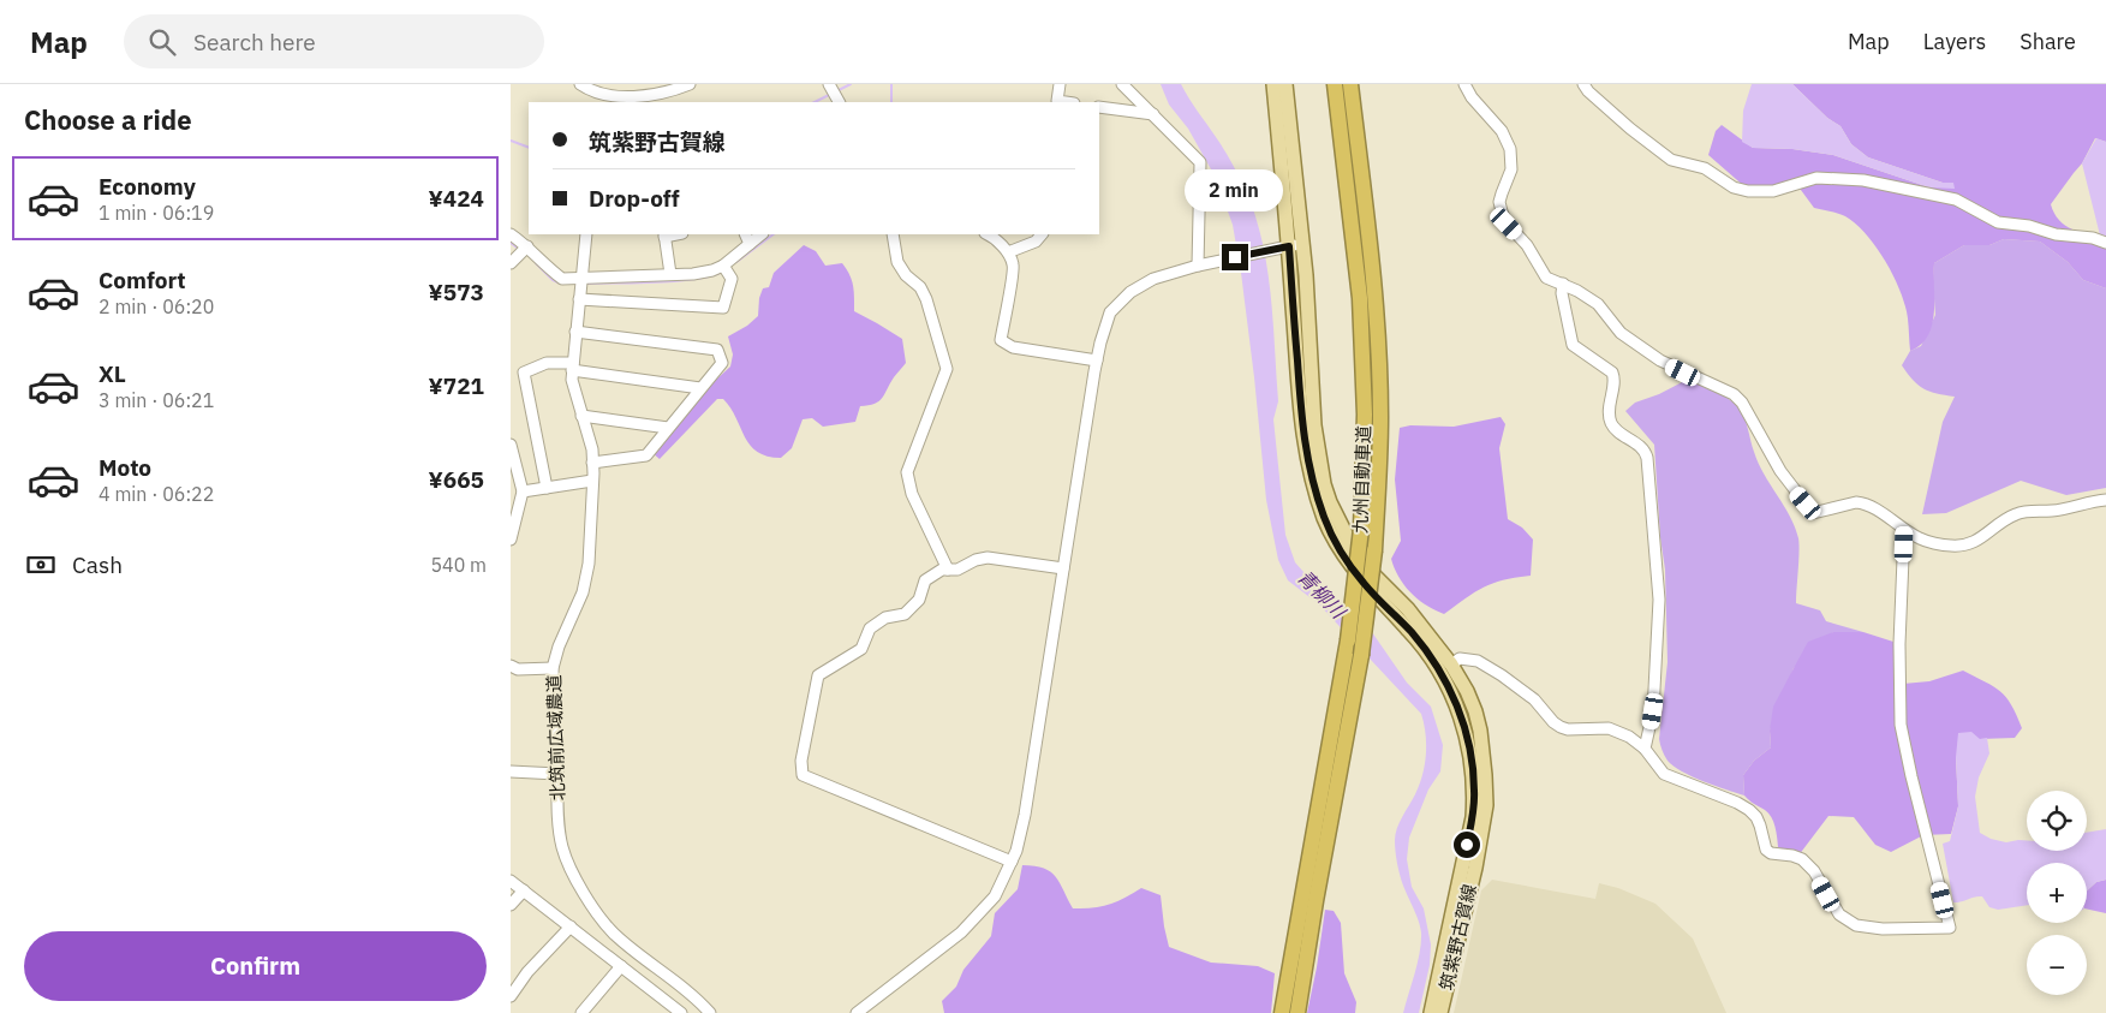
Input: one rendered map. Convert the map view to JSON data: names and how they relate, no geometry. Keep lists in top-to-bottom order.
{
  "streets": {
    "highway": ["九州自動車道"],
    "main road": ["筑紫野古賀線"],
    "street": ["北筑前広域農道"]
  },
  "water": ["青柳川"],
  "page": {
    "header": "Map",
    "search": "Search here",
    "nav": ["Map", "Layers", "Share"],
    "heading": "Choose a ride",
    "banner": ["筑紫野古賀線", "Drop-off"],
    "list": [
      {
        "name": "Economy",
        "note": "1 min · 06:19",
        "value": "¥424"
      },
      {
        "name": "Comfort",
        "note": "2 min · 06:20",
        "value": "¥573"
      },
      {
        "name": "XL",
        "note": "3 min · 06:21",
        "value": "¥721"
      },
      {
        "name": "Moto",
        "note": "4 min · 06:22",
        "value": "¥665"
      }
    ],
    "bubble": "2 min",
    "pay": ["Cash", "540 m"],
    "map_buttons": ["+", "−"],
    "buttons": "Confirm"
  }
}
